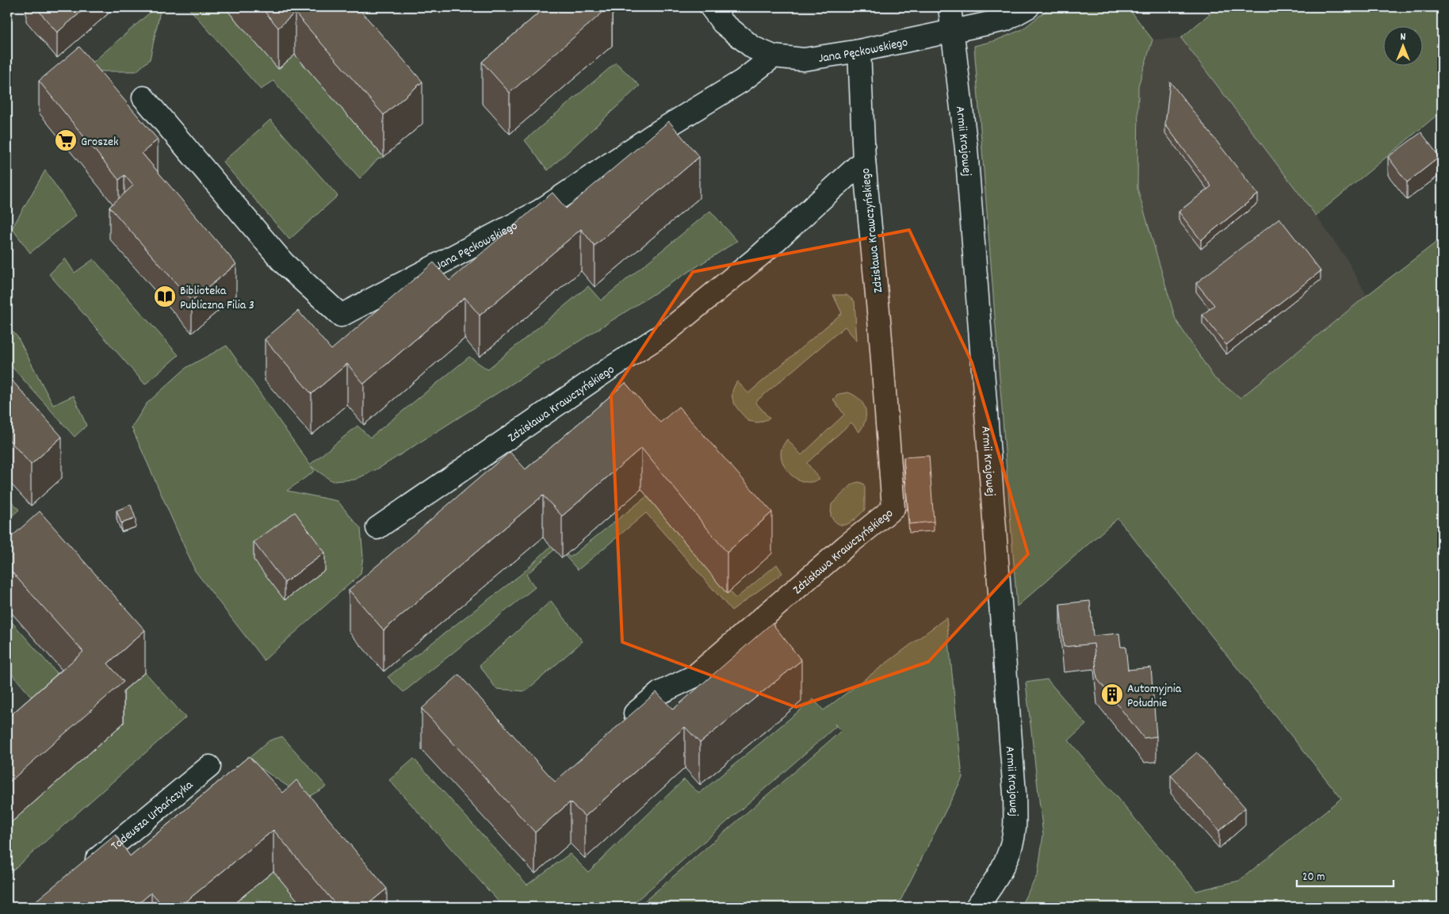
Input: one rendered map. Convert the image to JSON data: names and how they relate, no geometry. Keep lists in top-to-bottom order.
{
  "streets": {
    "street": [
      "Jana Pęckowskiego",
      "Armii Krajowej",
      "Zdzisława Krawczyńskiego",
      "Tadeusza Urbańczyka"
    ]
  },
  "crossings": [
    ["Jana Pęckowskiego", "Armii Krajowej"],
    ["Jana Pęckowskiego", "Zdzisława Krawczyńskiego"]
  ],
  "places": {
    "supermarket": ["Groszek"],
    "library": ["Biblioteka Publiczna Filia 3"],
    "building": ["Automyjnia Południe"]
  },
  "scale_bar": "20 m",
  "north": "top"
}
